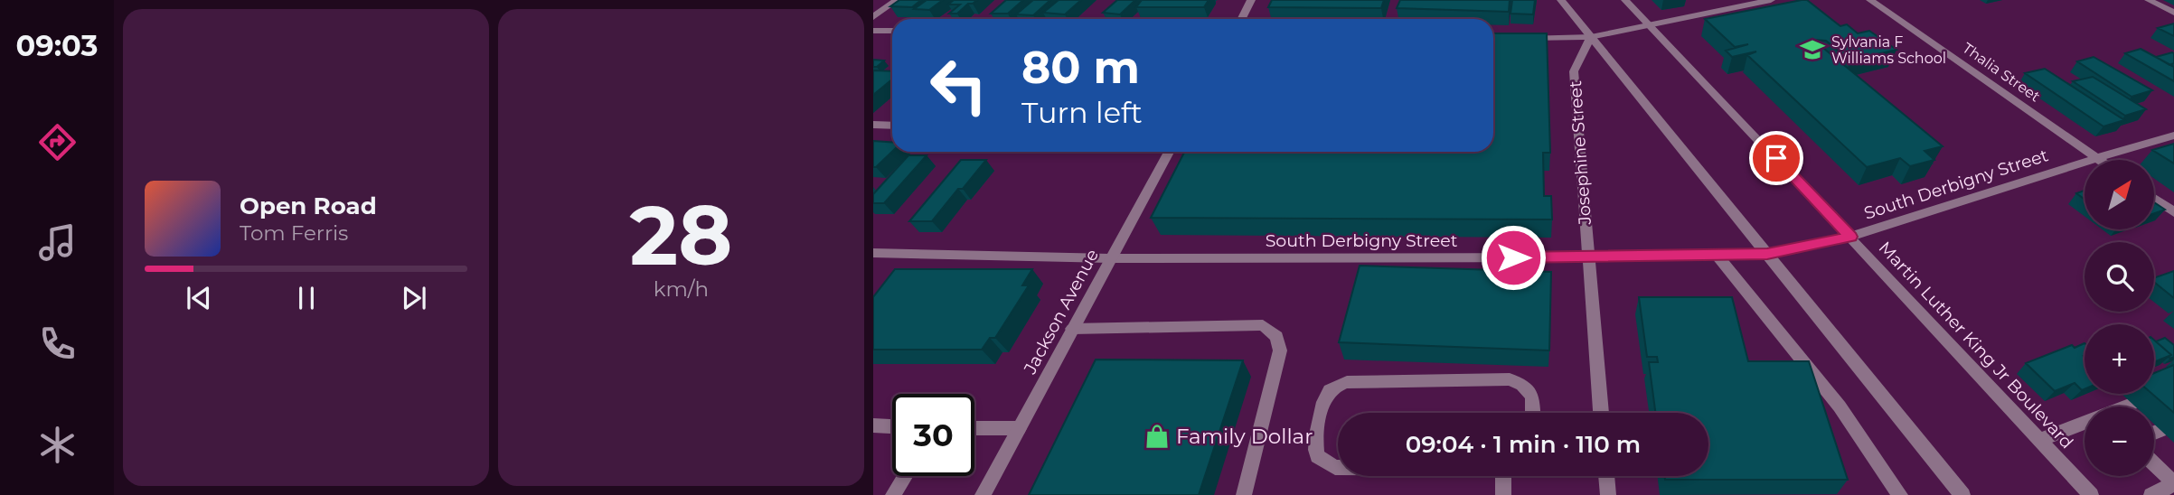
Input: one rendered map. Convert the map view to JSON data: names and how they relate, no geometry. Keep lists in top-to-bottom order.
{
  "streets": {
    "street": [
      "Thalia Street",
      "Josephine Street",
      "South Derbigny Street",
      "Jackson Avenue",
      "Martin Luther King Jr Boulevard"
    ]
  },
  "crossings": [
    ["Thalia Street", "South Derbigny Street"],
    ["Josephine Street", "South Derbigny Street"],
    ["South Derbigny Street", "Jackson Avenue"],
    ["South Derbigny Street", "Martin Luther King Jr Boulevard"]
  ],
  "places": {
    "school or university": ["Sylvania F Williams School"],
    "shop": ["Family Dollar"]
  },
  "north": "top right",
  "page": {
    "tabs": "09:03",
    "tile": ["28", "km/h"],
    "turn": ["80 m", "Turn left"],
    "map_buttons": ["+", "−"],
    "song": ["Open Road", "Tom Ferris"],
    "limit": "30",
    "trip": "09:04 · 1 min · 110 m"
  }
}
